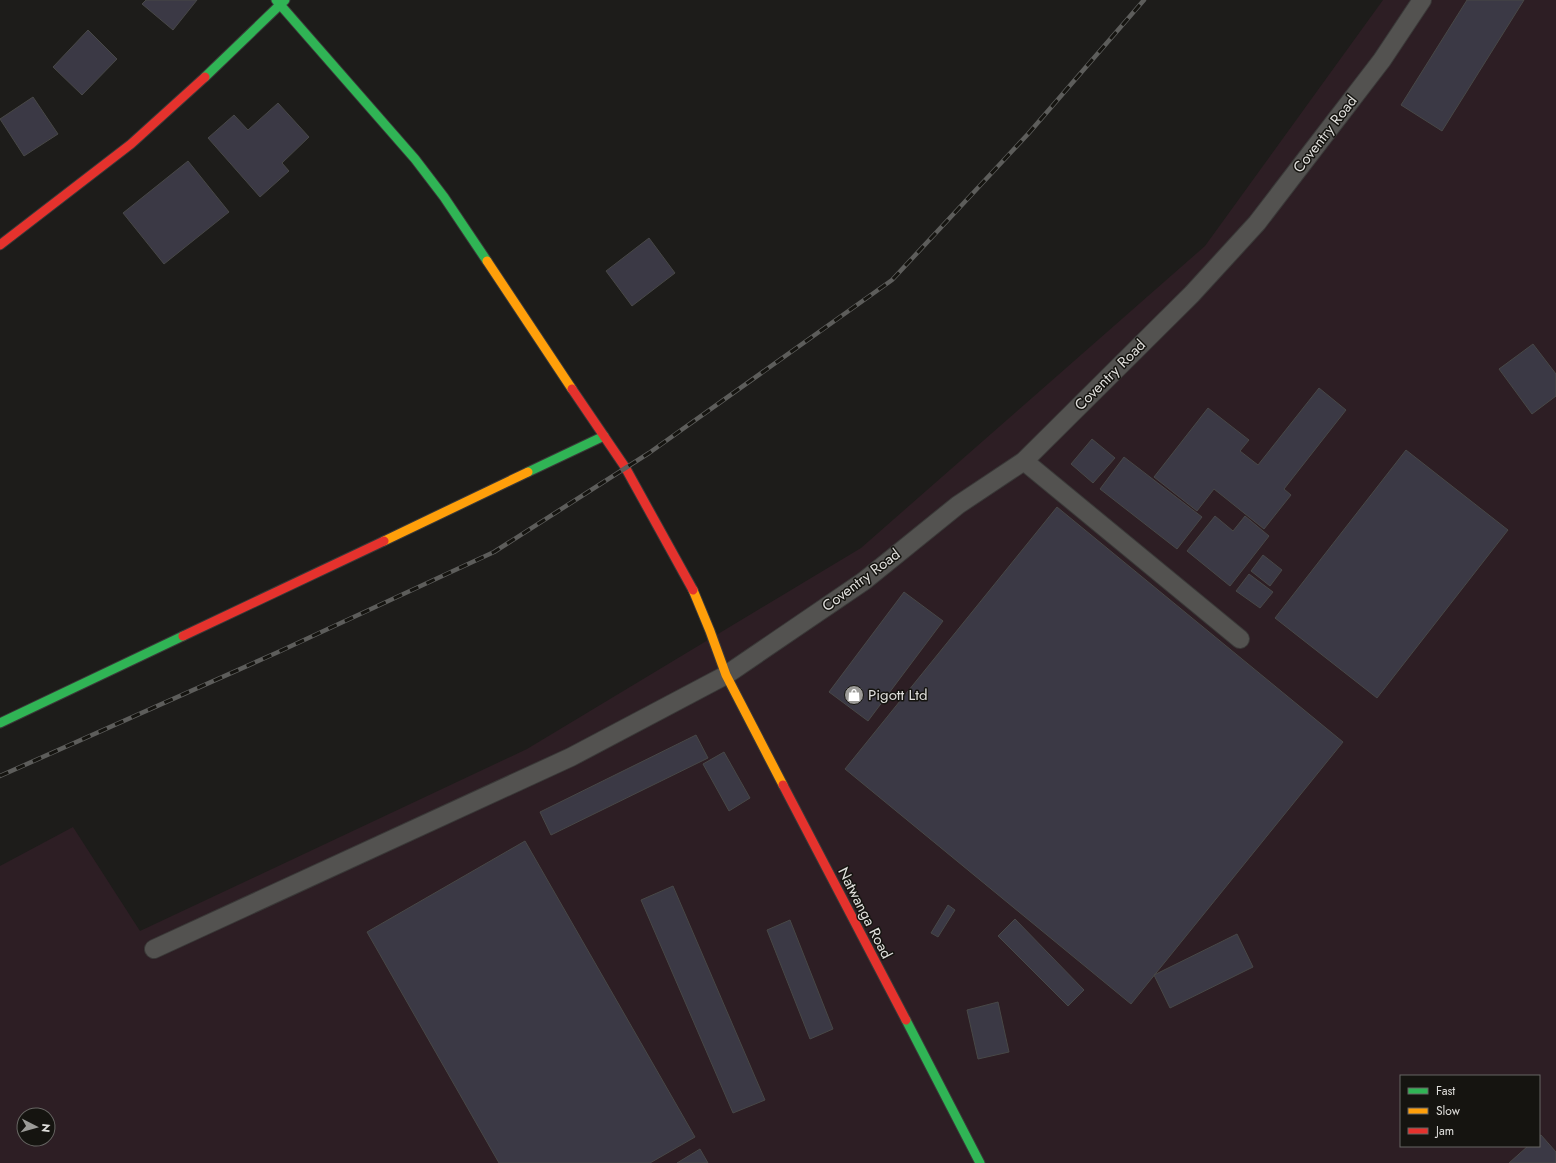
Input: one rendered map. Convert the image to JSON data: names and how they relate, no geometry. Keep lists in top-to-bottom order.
{
  "streets": {
    "street": ["Natwanga Road"],
    "lane": ["Coventry Road"]
  },
  "crossings": [
    ["Coventry Road", "Natwanga Road"]
  ],
  "places": {
    "shop": ["Pigott Ltd"]
  },
  "legend": ["Fast", "Slow", "Jam"],
  "north": "right"
}
